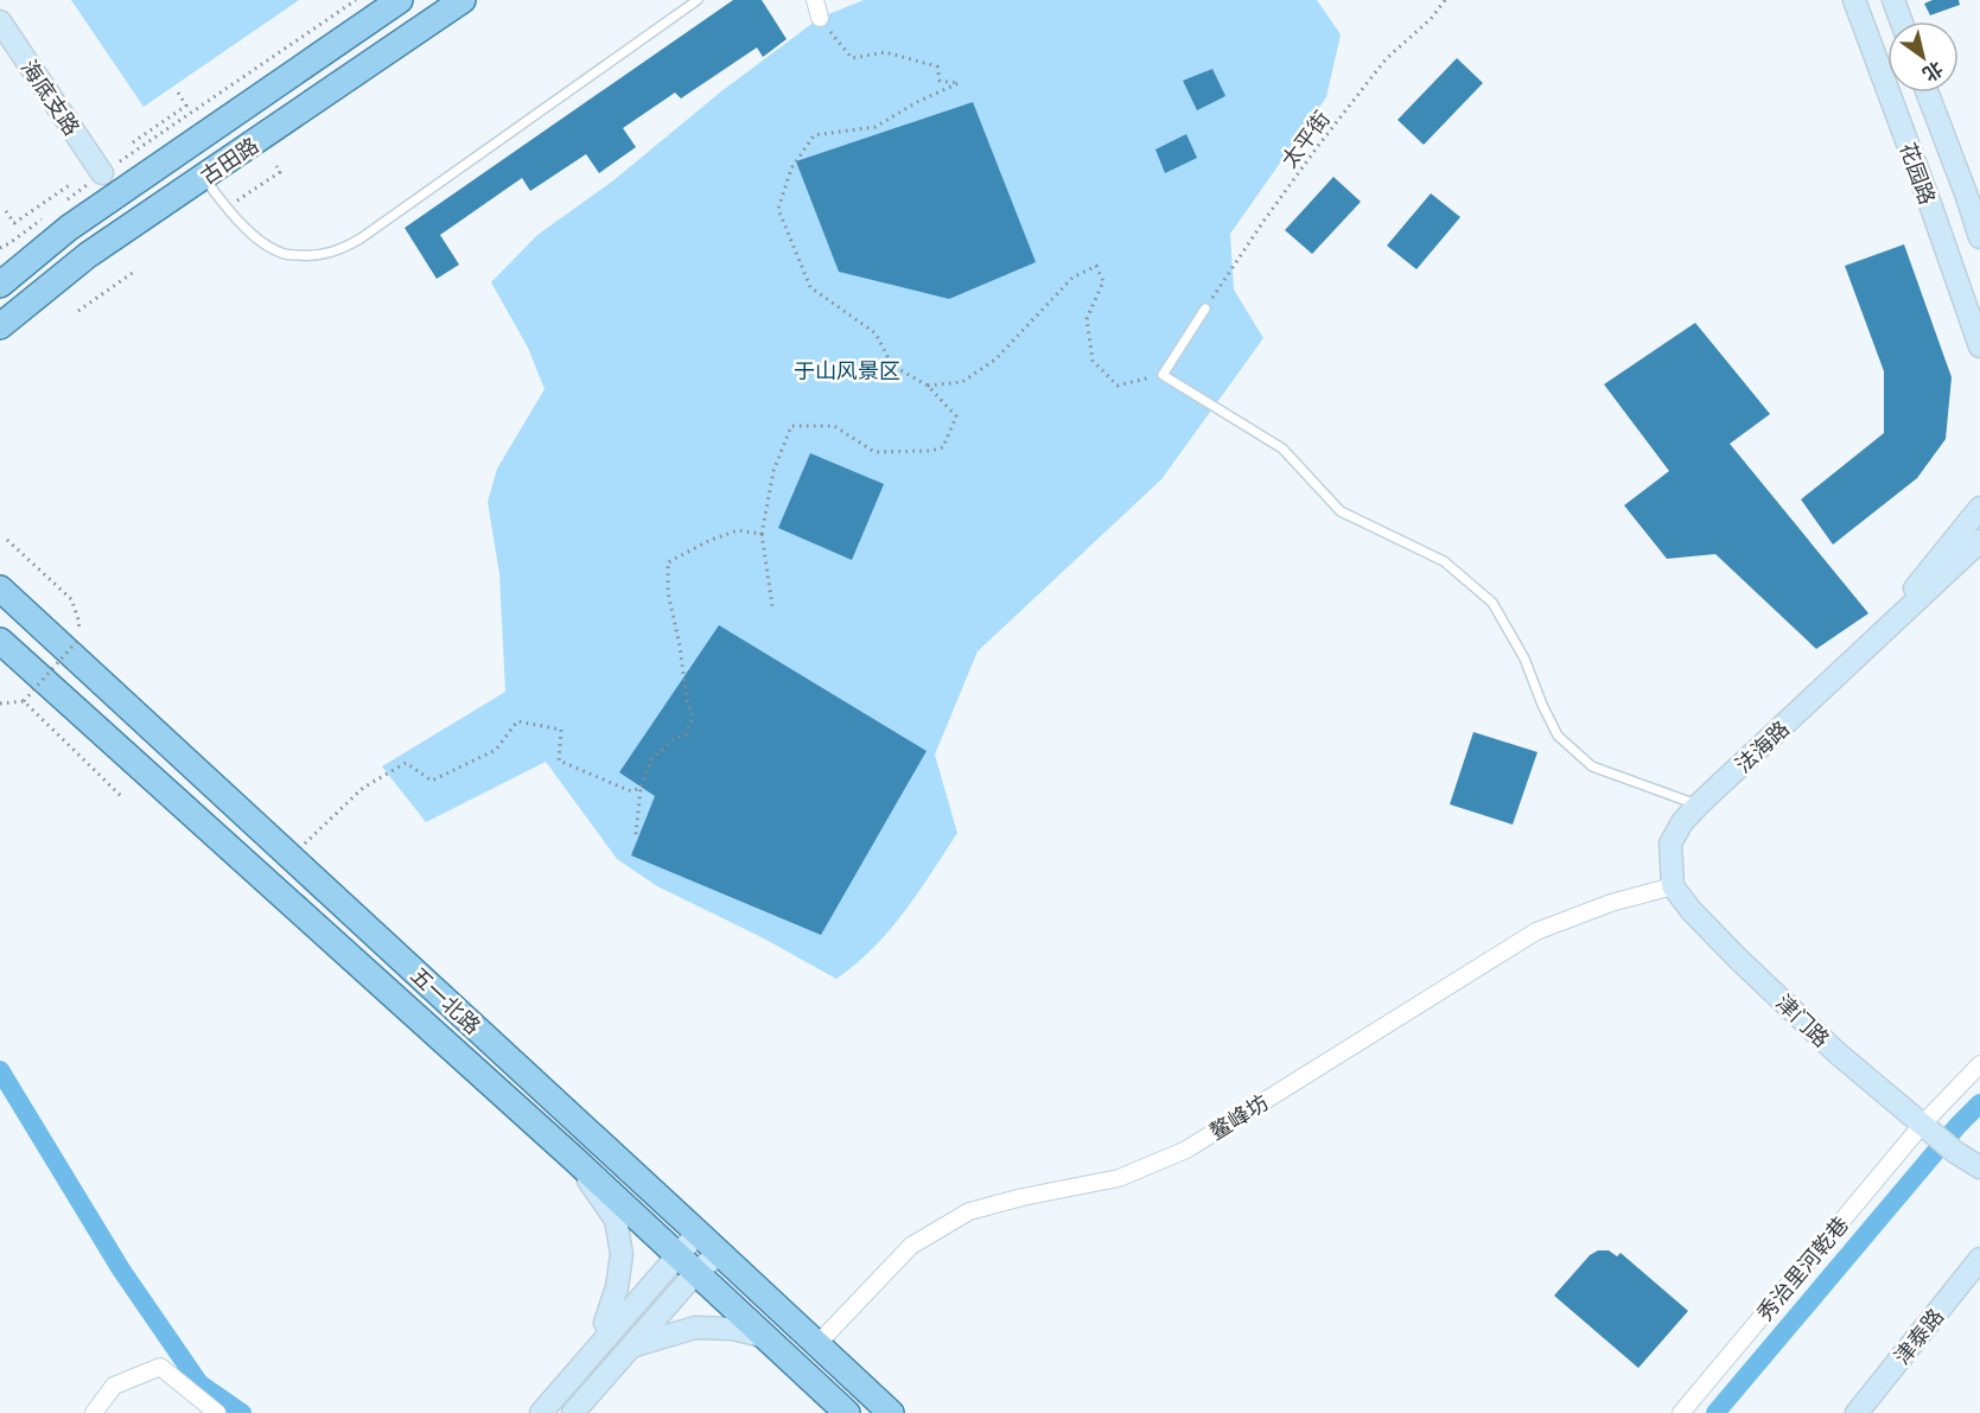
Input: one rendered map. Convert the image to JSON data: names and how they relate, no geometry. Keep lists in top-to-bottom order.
{
  "streets": {
    "main road": ["古田路", "五一北路"],
    "street": [
      "海底支路",
      "花园路",
      "法海路",
      "津门路",
      "鳌峰坊",
      "秀治里河乾巷",
      "津泰路"
    ],
    "path": ["太平街"]
  },
  "crossings": [
    ["法海路", "津门路"],
    ["法海路", "鳌峰坊"],
    ["五一北路", "鳌峰坊"],
    ["津门路", "鳌峰坊"],
    ["津门路", "秀治里河乾巷"]
  ],
  "parks": ["于山风景区"],
  "north": "bottom right"
}
